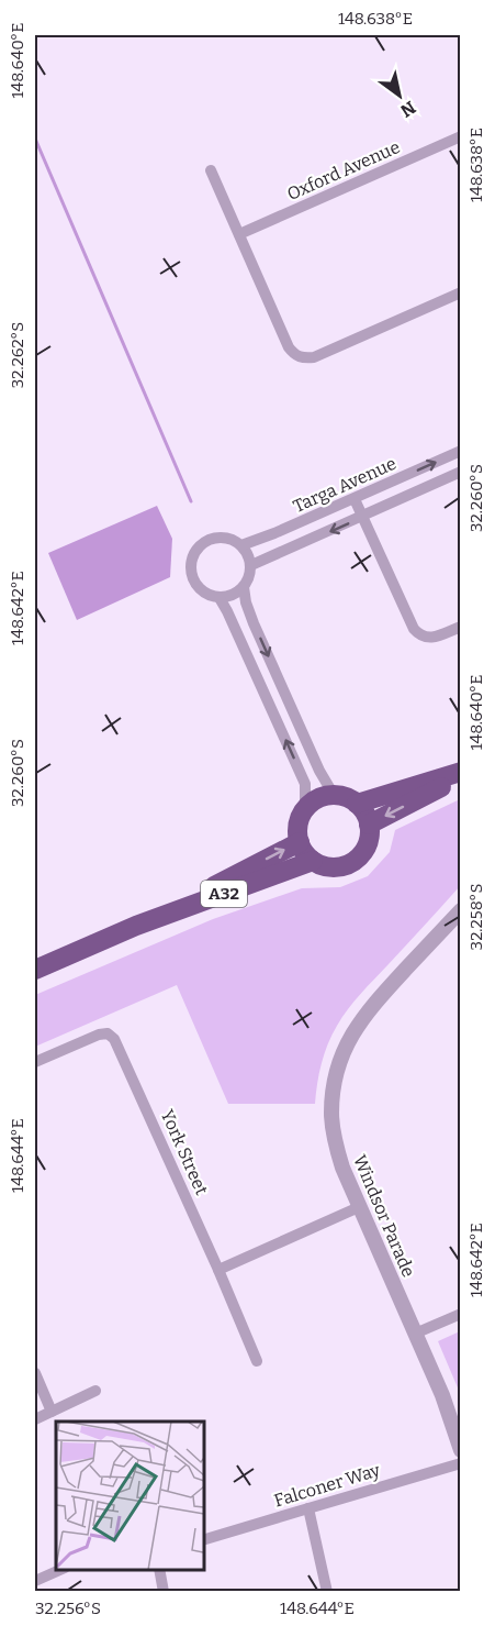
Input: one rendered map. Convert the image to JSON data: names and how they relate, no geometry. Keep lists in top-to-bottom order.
{
  "streets": {
    "highway": ["A32"],
    "street": [
      "Oxford Avenue",
      "Targa Avenue",
      "York Street",
      "Windsor Parade",
      "Falconer Way"
    ]
  },
  "north": "bottom right",
  "coordinates": [
    "148.638°E",
    "148.640°E",
    "32.262°S",
    "32.260°S",
    "148.642°E",
    "32.258°S",
    "148.644°E",
    "32.256°S"
  ]
}
